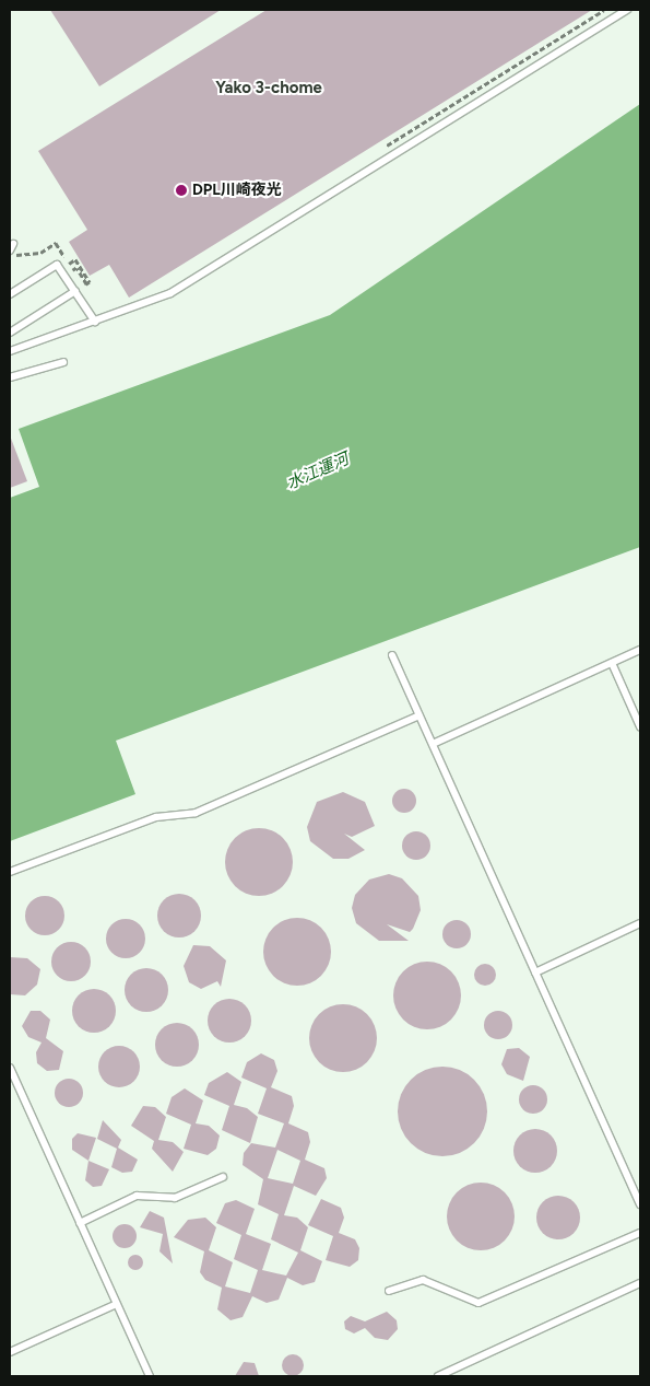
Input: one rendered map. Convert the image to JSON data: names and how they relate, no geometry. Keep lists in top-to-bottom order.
{
  "districts": ["Yako 3-chome"],
  "water": ["水江運河"],
  "places": ["DPL川崎夜光"]
}
